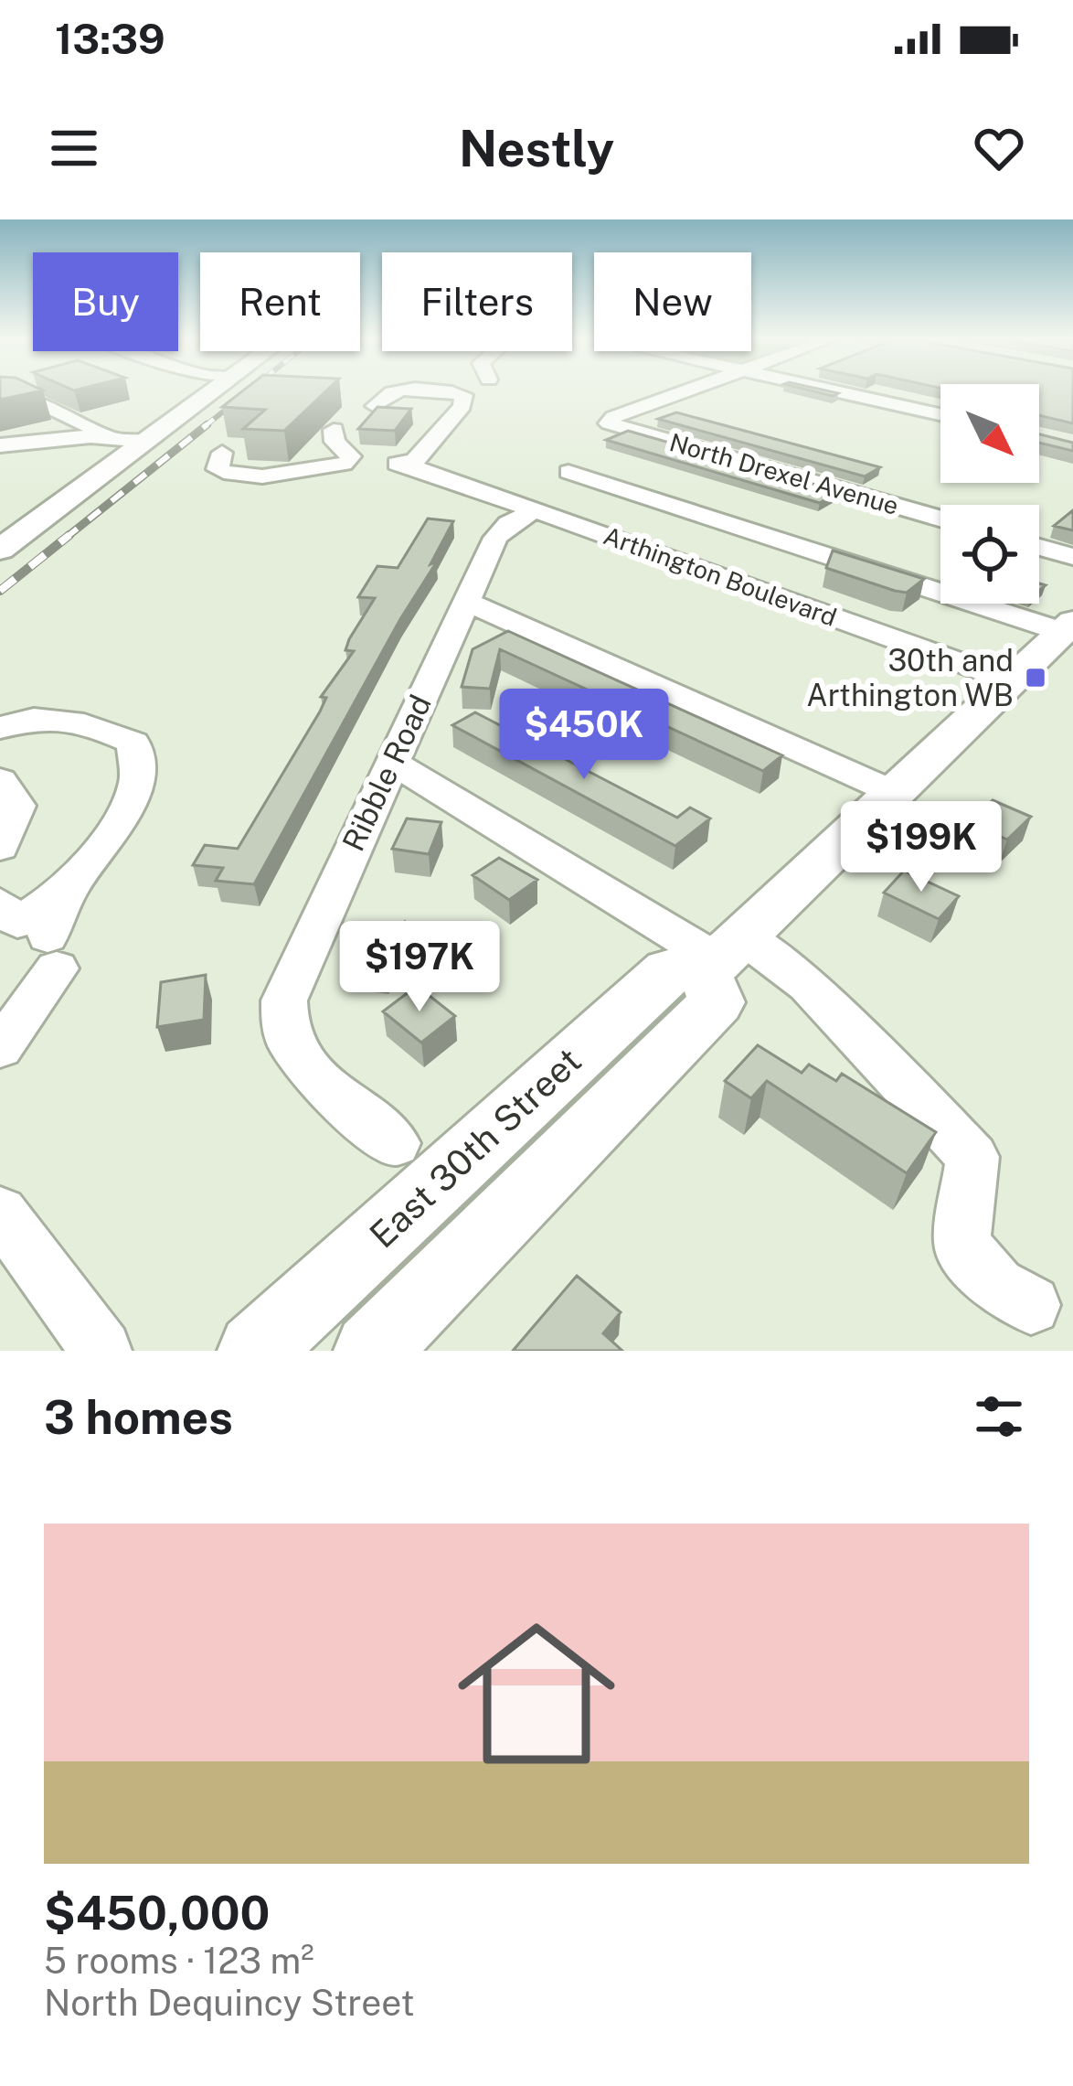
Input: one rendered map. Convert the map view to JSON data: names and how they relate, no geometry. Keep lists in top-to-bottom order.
{
  "streets": {
    "main road": ["East 30th Street"],
    "street": ["North Drexel Avenue", "Arthington Boulevard", "Ribble Road"]
  },
  "crossings": [
    ["Arthington Boulevard", "Ribble Road"]
  ],
  "places": {
    "transit": ["30th and Arthington WB"]
  },
  "north": "bottom right",
  "page": {
    "status": "13:39",
    "header": "Nestly",
    "chip": [
      "Buy",
      "Rent",
      "Filters",
      "New"
    ],
    "price": ["$450K", "$199K", "$197K"],
    "heading": "3 homes",
    "list": [
      {
        "name": "$450,000",
        "note": "5 rooms · 123 m² · North Dequincy Street"
      }
    ]
  }
}
